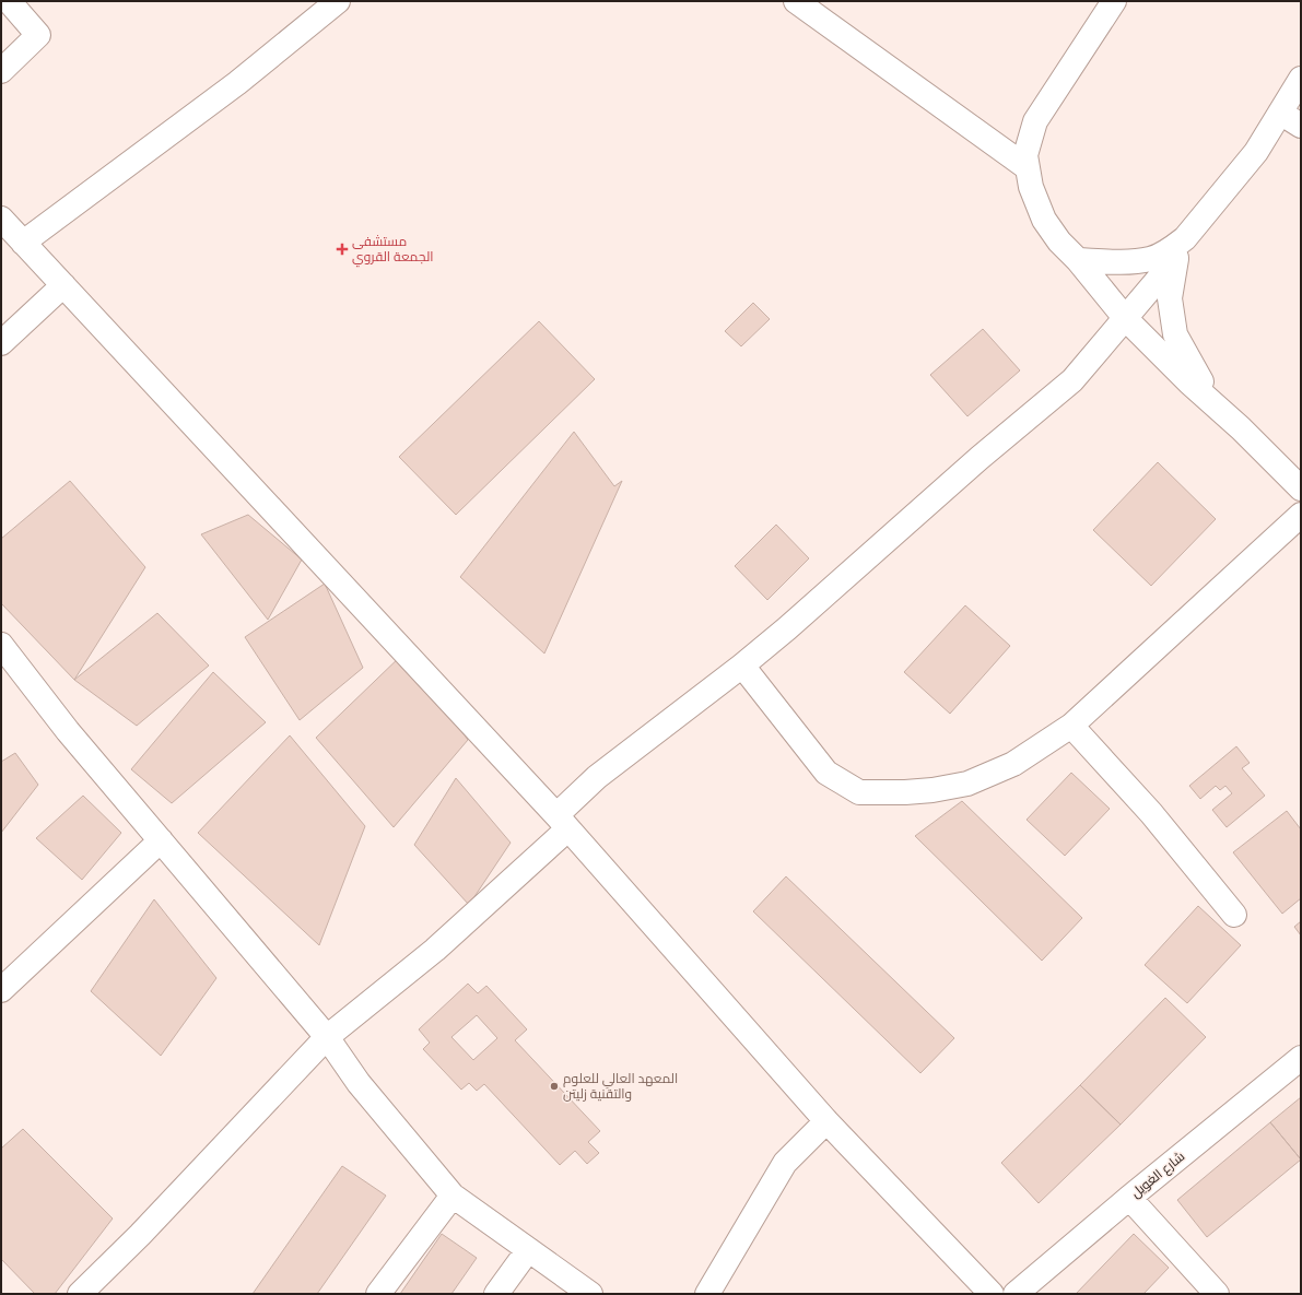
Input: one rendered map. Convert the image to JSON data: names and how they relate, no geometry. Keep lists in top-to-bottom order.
{
  "streets": {
    "street": ["شارع الغويل"]
  },
  "places": {
    "health": ["مستشفى الجمعة القروي"],
    "other": ["المعهد العالي للعلوم والتقنية زليتن"]
  }
}
